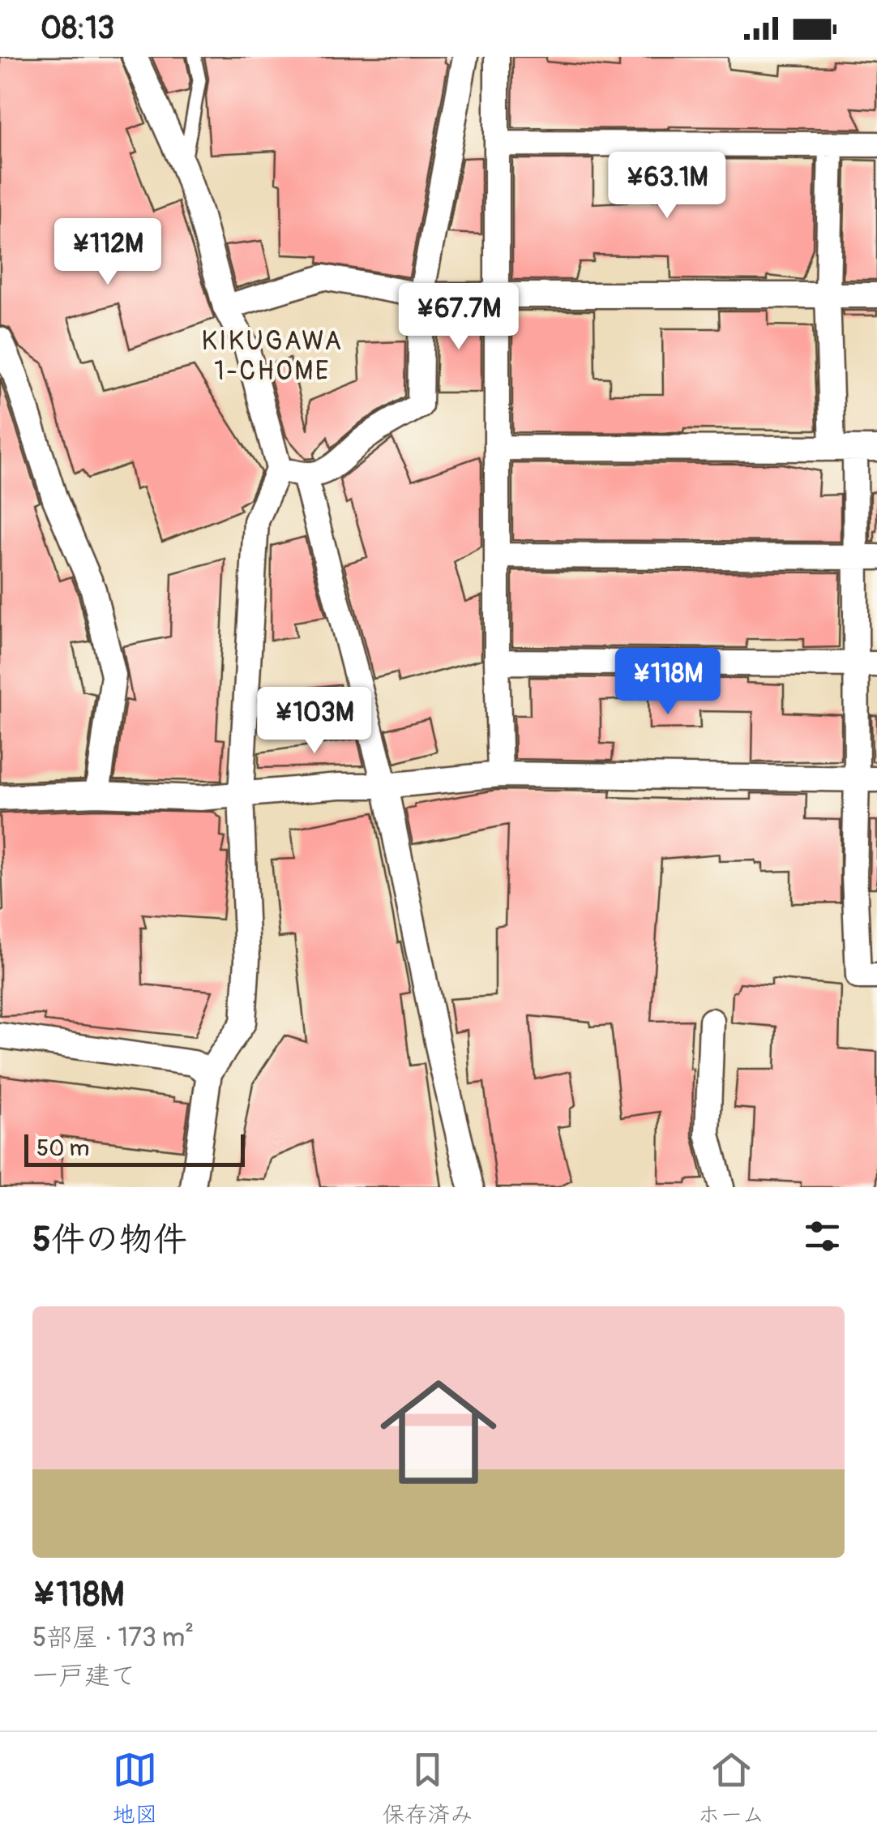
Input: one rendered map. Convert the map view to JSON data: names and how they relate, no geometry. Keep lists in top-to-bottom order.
{
  "districts": ["KIKUGAWA 1-CHOME"],
  "scale_bar": "50 m",
  "page": {
    "status": "08:13",
    "price": [
      "¥63.1M",
      "¥112M",
      "¥67.7M",
      "¥118M",
      "¥103M"
    ],
    "scale": "50 m",
    "heading": "5件の物件",
    "list": [
      {
        "name": "¥118M",
        "note": "5部屋 · 173 m² · 一戸建て"
      }
    ],
    "tabs": ["地図", "保存済み", "ホーム"]
  }
}
